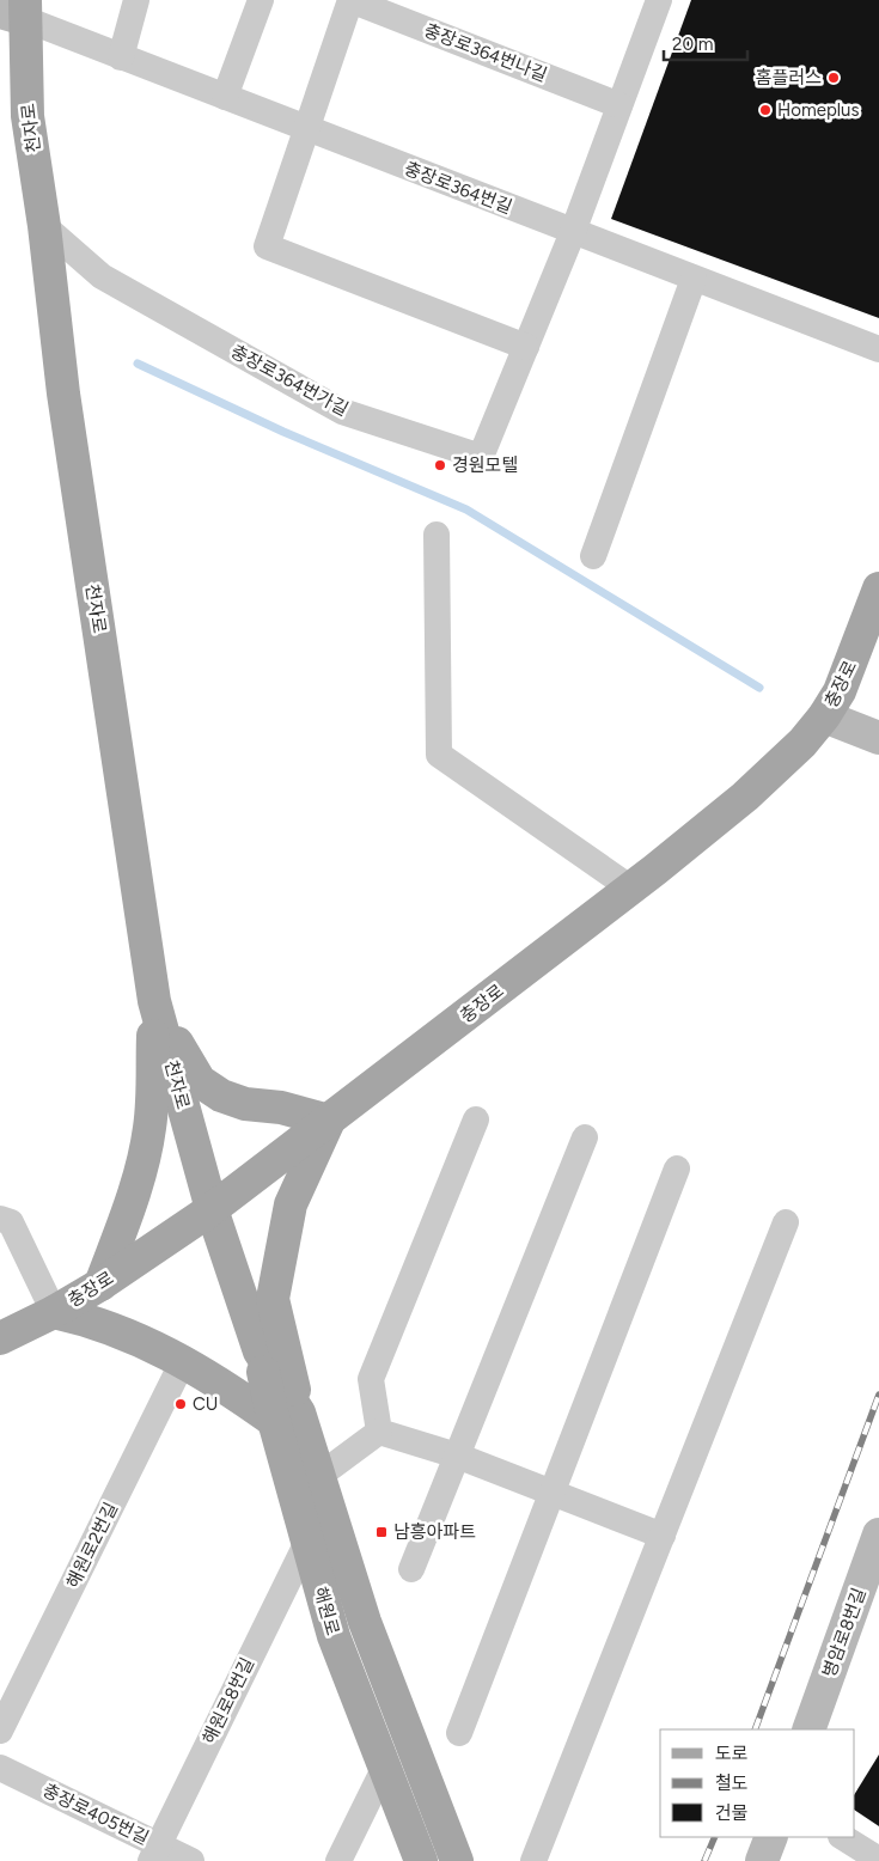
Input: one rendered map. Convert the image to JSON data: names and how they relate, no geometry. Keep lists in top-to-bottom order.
{
  "streets": {
    "main road": ["천자로", "충장로", "해원로"],
    "street": [
      "충장로364번나길",
      "충장로364번길",
      "충장로364번가길",
      "해원로2번길",
      "병암로8번길",
      "해원로8번길",
      "충장로405번길"
    ]
  },
  "crossings": [
    ["천자로", "충장로364번길"],
    ["천자로", "충장로364번가길"],
    ["천자로", "충장로"],
    ["천자로", "해원로"],
    ["충장로364번길", "충장로364번가길"],
    ["해원로", "해원로8번길"],
    ["해원로8번길", "충장로405번길"]
  ],
  "places": {
    "other": [
      "홈플러스",
      "Homeplus",
      "경원모텔",
      "CU"
    ],
    "transit": ["남흥아파트"]
  },
  "legend": ["도로", "철도", "건물"],
  "scale_bar": "20 m"
}
